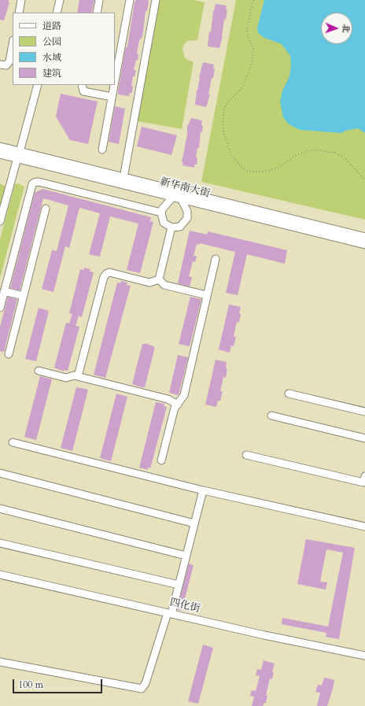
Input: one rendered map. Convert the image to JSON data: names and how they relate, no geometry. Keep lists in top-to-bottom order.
{
  "streets": {
    "main road": ["新华南大街"],
    "street": ["四化街"]
  },
  "legend": [
    "道路",
    "公园",
    "水域",
    "建筑"
  ],
  "scale_bar": "100 m",
  "north": "right"
}
